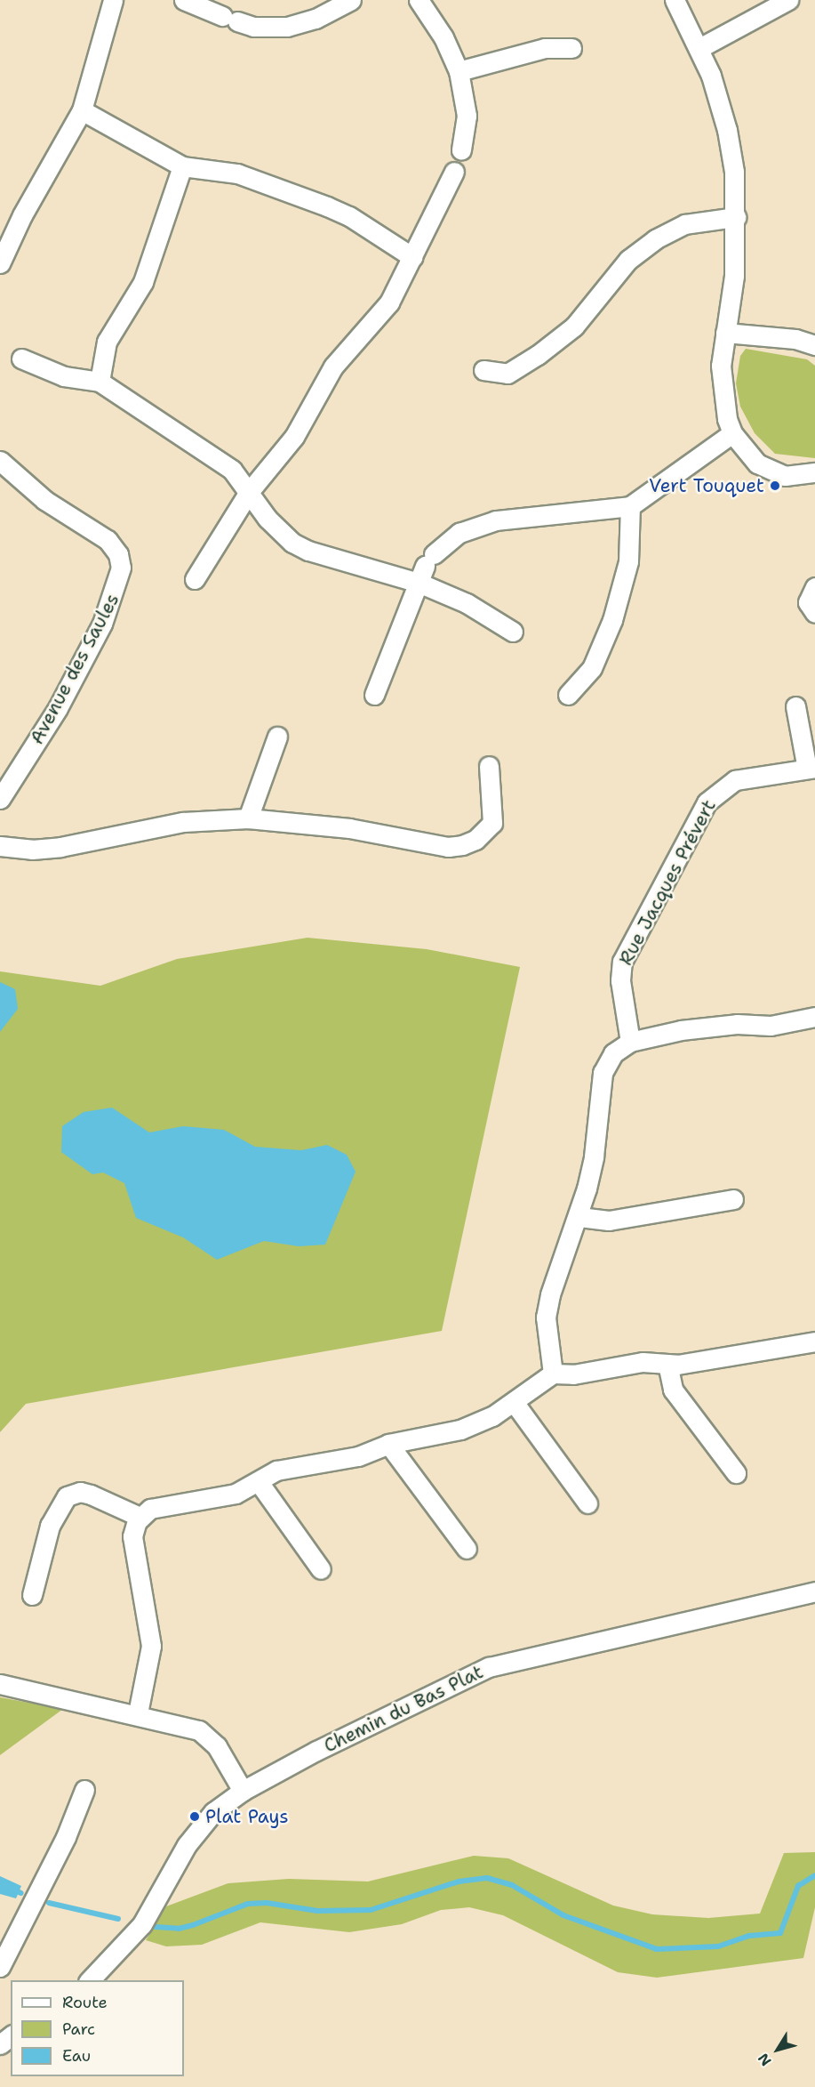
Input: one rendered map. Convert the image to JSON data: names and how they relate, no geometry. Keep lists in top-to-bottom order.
{
  "streets": {
    "street": ["Avenue des Saules", "Rue Jacques Prévert", "Chemin du Bas Plat"]
  },
  "places": ["Vert Touquet", "Plat Pays"],
  "legend": ["Route", "Parc", "Eau"],
  "north": "bottom left"
}
